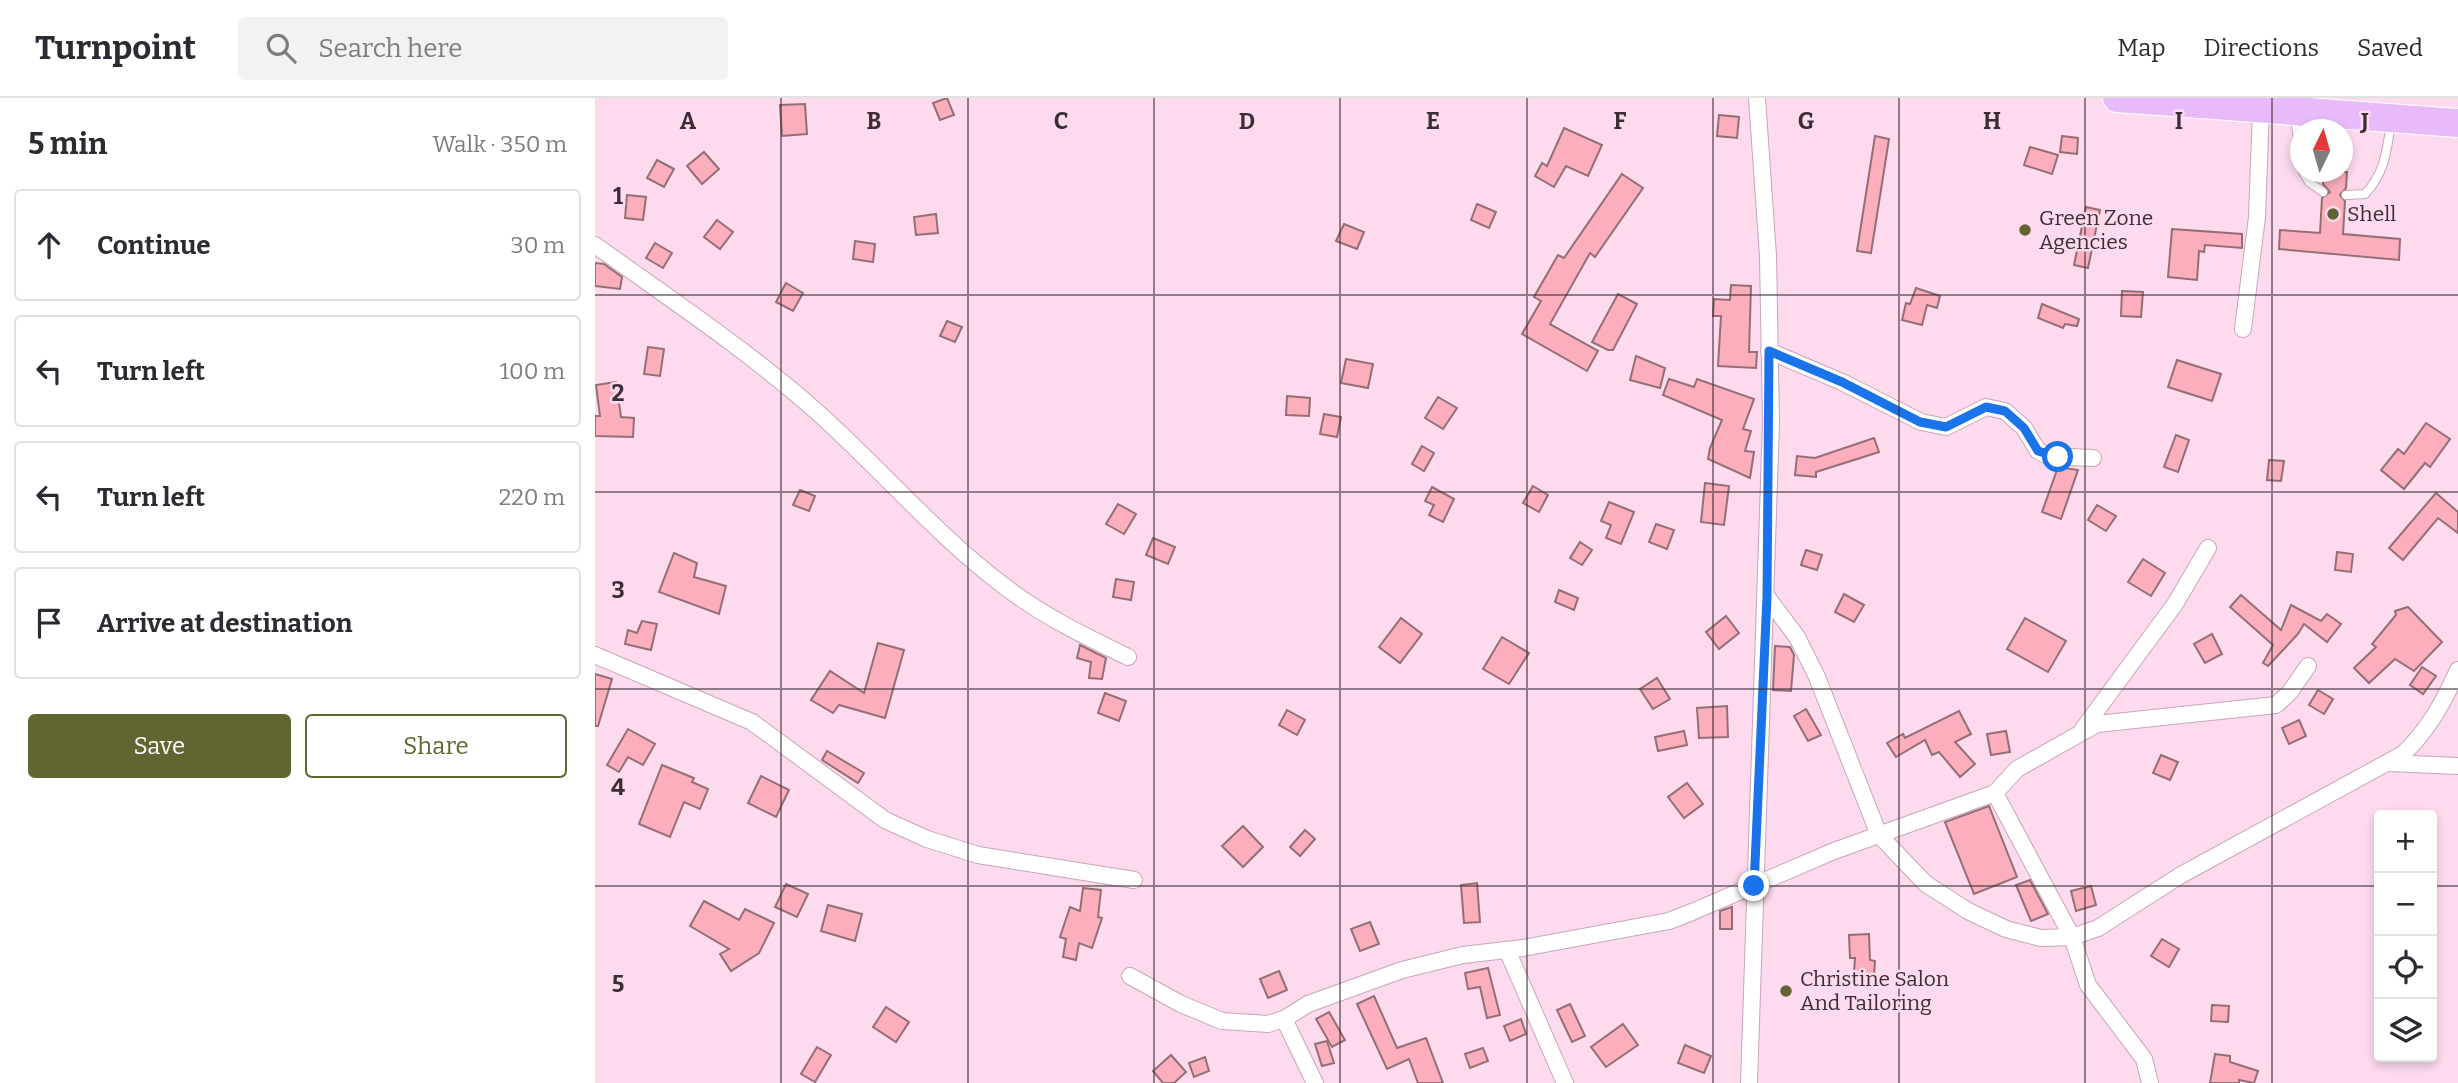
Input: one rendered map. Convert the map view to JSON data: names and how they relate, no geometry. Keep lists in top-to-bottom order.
{
  "places": ["Shell", "Green Zone Agencies", "Christine Salon And Tailoring"],
  "north": "top",
  "page": {
    "header": "Turnpoint",
    "search": "Search here",
    "nav": ["Map", "Directions", "Saved"],
    "heading": ["5 min", "Walk · 350 m"],
    "list": [
      ["Continue", "30 m"],
      ["Turn left", "100 m"],
      ["Turn left", "220 m"],
      "Arrive at destination"
    ],
    "buttons": ["Save", "Share"],
    "map_buttons": ["+", "−"]
  },
  "grid": {
    "columns": [
      "A",
      "B",
      "C",
      "D",
      "E",
      "F",
      "G",
      "H",
      "I",
      "J"
    ],
    "rows": [
      "1",
      "2",
      "3",
      "4",
      "5"
    ]
  }
}
